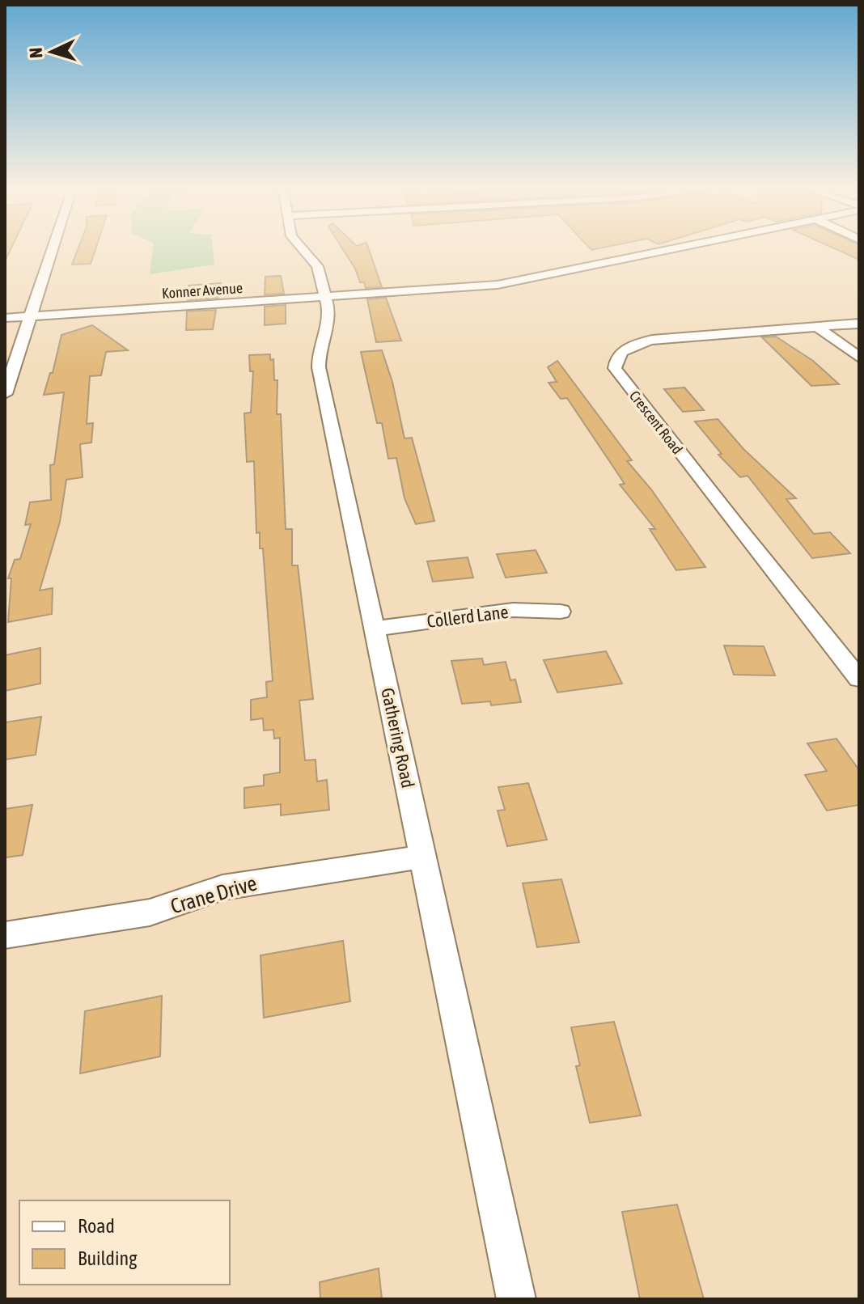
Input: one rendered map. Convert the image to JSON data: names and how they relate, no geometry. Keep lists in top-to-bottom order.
{
  "streets": {
    "street": [
      "Konner Avenue",
      "Crescent Road",
      "Collerd Lane",
      "Gathering Road",
      "Crane Drive"
    ]
  },
  "crossings": [
    ["Konner Avenue", "Gathering Road"],
    ["Collerd Lane", "Gathering Road"],
    ["Gathering Road", "Crane Drive"]
  ],
  "legend": ["Road", "Building"],
  "north": "left"
}
